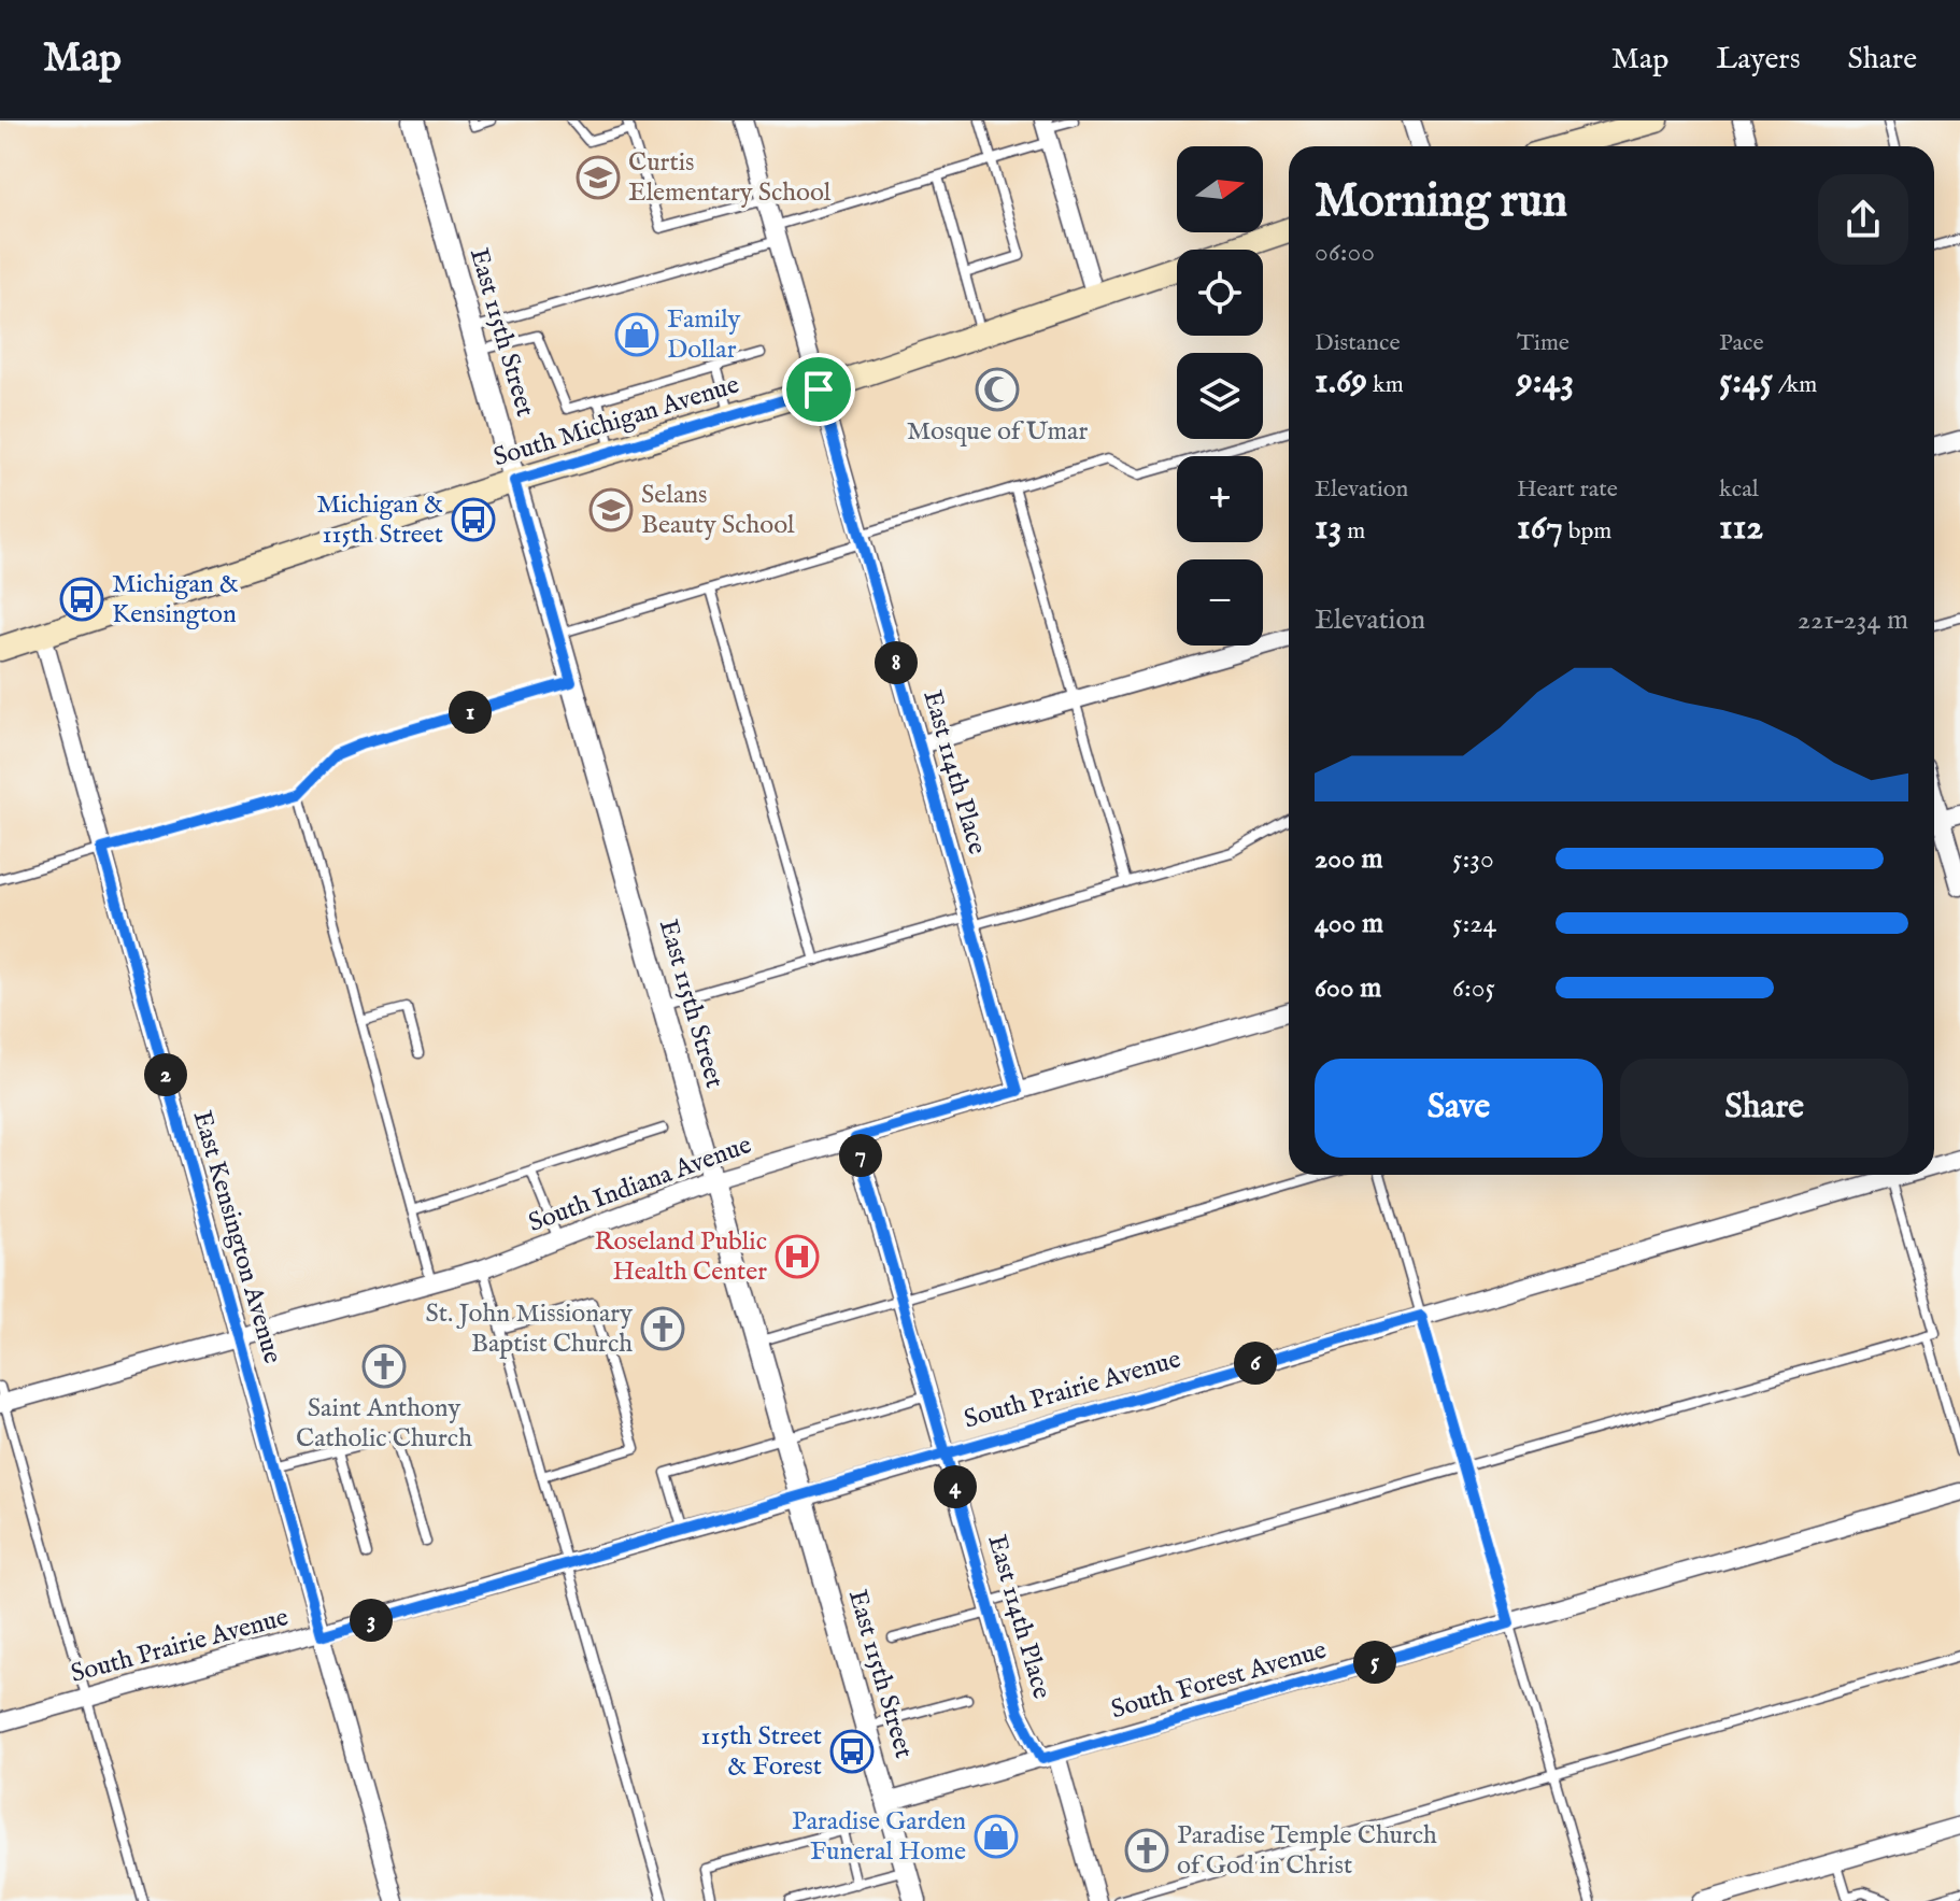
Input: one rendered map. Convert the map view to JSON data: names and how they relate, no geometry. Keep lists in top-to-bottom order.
{
  "streets": {
    "main road": ["South Michigan Avenue"],
    "street": [
      "East 115th Street",
      "East 114th Place",
      "South Indiana Avenue",
      "East Kensington Avenue",
      "South Prairie Avenue",
      "South Forest Avenue"
    ]
  },
  "crossings": [
    ["East 115th Street", "South Michigan Avenue"],
    ["East 115th Street", "South Indiana Avenue"],
    ["East 115th Street", "South Prairie Avenue"],
    ["East 115th Street", "South Forest Avenue"],
    ["South Michigan Avenue", "East 114th Place"],
    ["South Michigan Avenue", "East Kensington Avenue"],
    ["East 114th Place", "South Indiana Avenue"],
    ["East 114th Place", "South Prairie Avenue"],
    ["East 114th Place", "South Forest Avenue"],
    ["South Indiana Avenue", "East Kensington Avenue"],
    ["East Kensington Avenue", "South Prairie Avenue"]
  ],
  "places": {
    "school or university": ["Curtis Elementary School", "Selans Beauty School"],
    "shop": ["Family Dollar", "Paradise Garden Funeral Home"],
    "mosque": ["Mosque of Umar"],
    "bus stop": ["Michigan & 115th Street", "Michigan & Kensington", "115th Street & Forest"],
    "hospital": ["Roseland Public Health Center"],
    "church": ["St. John Missionary Baptist Church", "Saint Anthony Catholic Church", "Paradise Temple Church of God in Christ"]
  },
  "north": "right",
  "page": {
    "header": "Map",
    "nav": ["Map", "Layers", "Share"],
    "map_buttons": ["+", "−"],
    "heading": ["Morning run", "06:00"],
    "stats": [
      ["Distance", "1.69 km"],
      ["Time", "9:43"],
      ["Pace", "5:45 /km"],
      ["Elevation", "13 m"],
      ["Heart rate", "167 bpm"],
      ["kcal", "112"]
    ],
    "chart": ["Elevation", "221–234 m"],
    "pins": [
      "8",
      "1",
      "2",
      "7",
      "6",
      "4",
      "3",
      "5"
    ],
    "list": [
      {
        "name": "200 m",
        "note": "5:30"
      },
      {
        "name": "400 m",
        "note": "5:24"
      },
      {
        "name": "600 m",
        "note": "6:05"
      }
    ],
    "buttons": ["Save", "Share"]
  }
}
